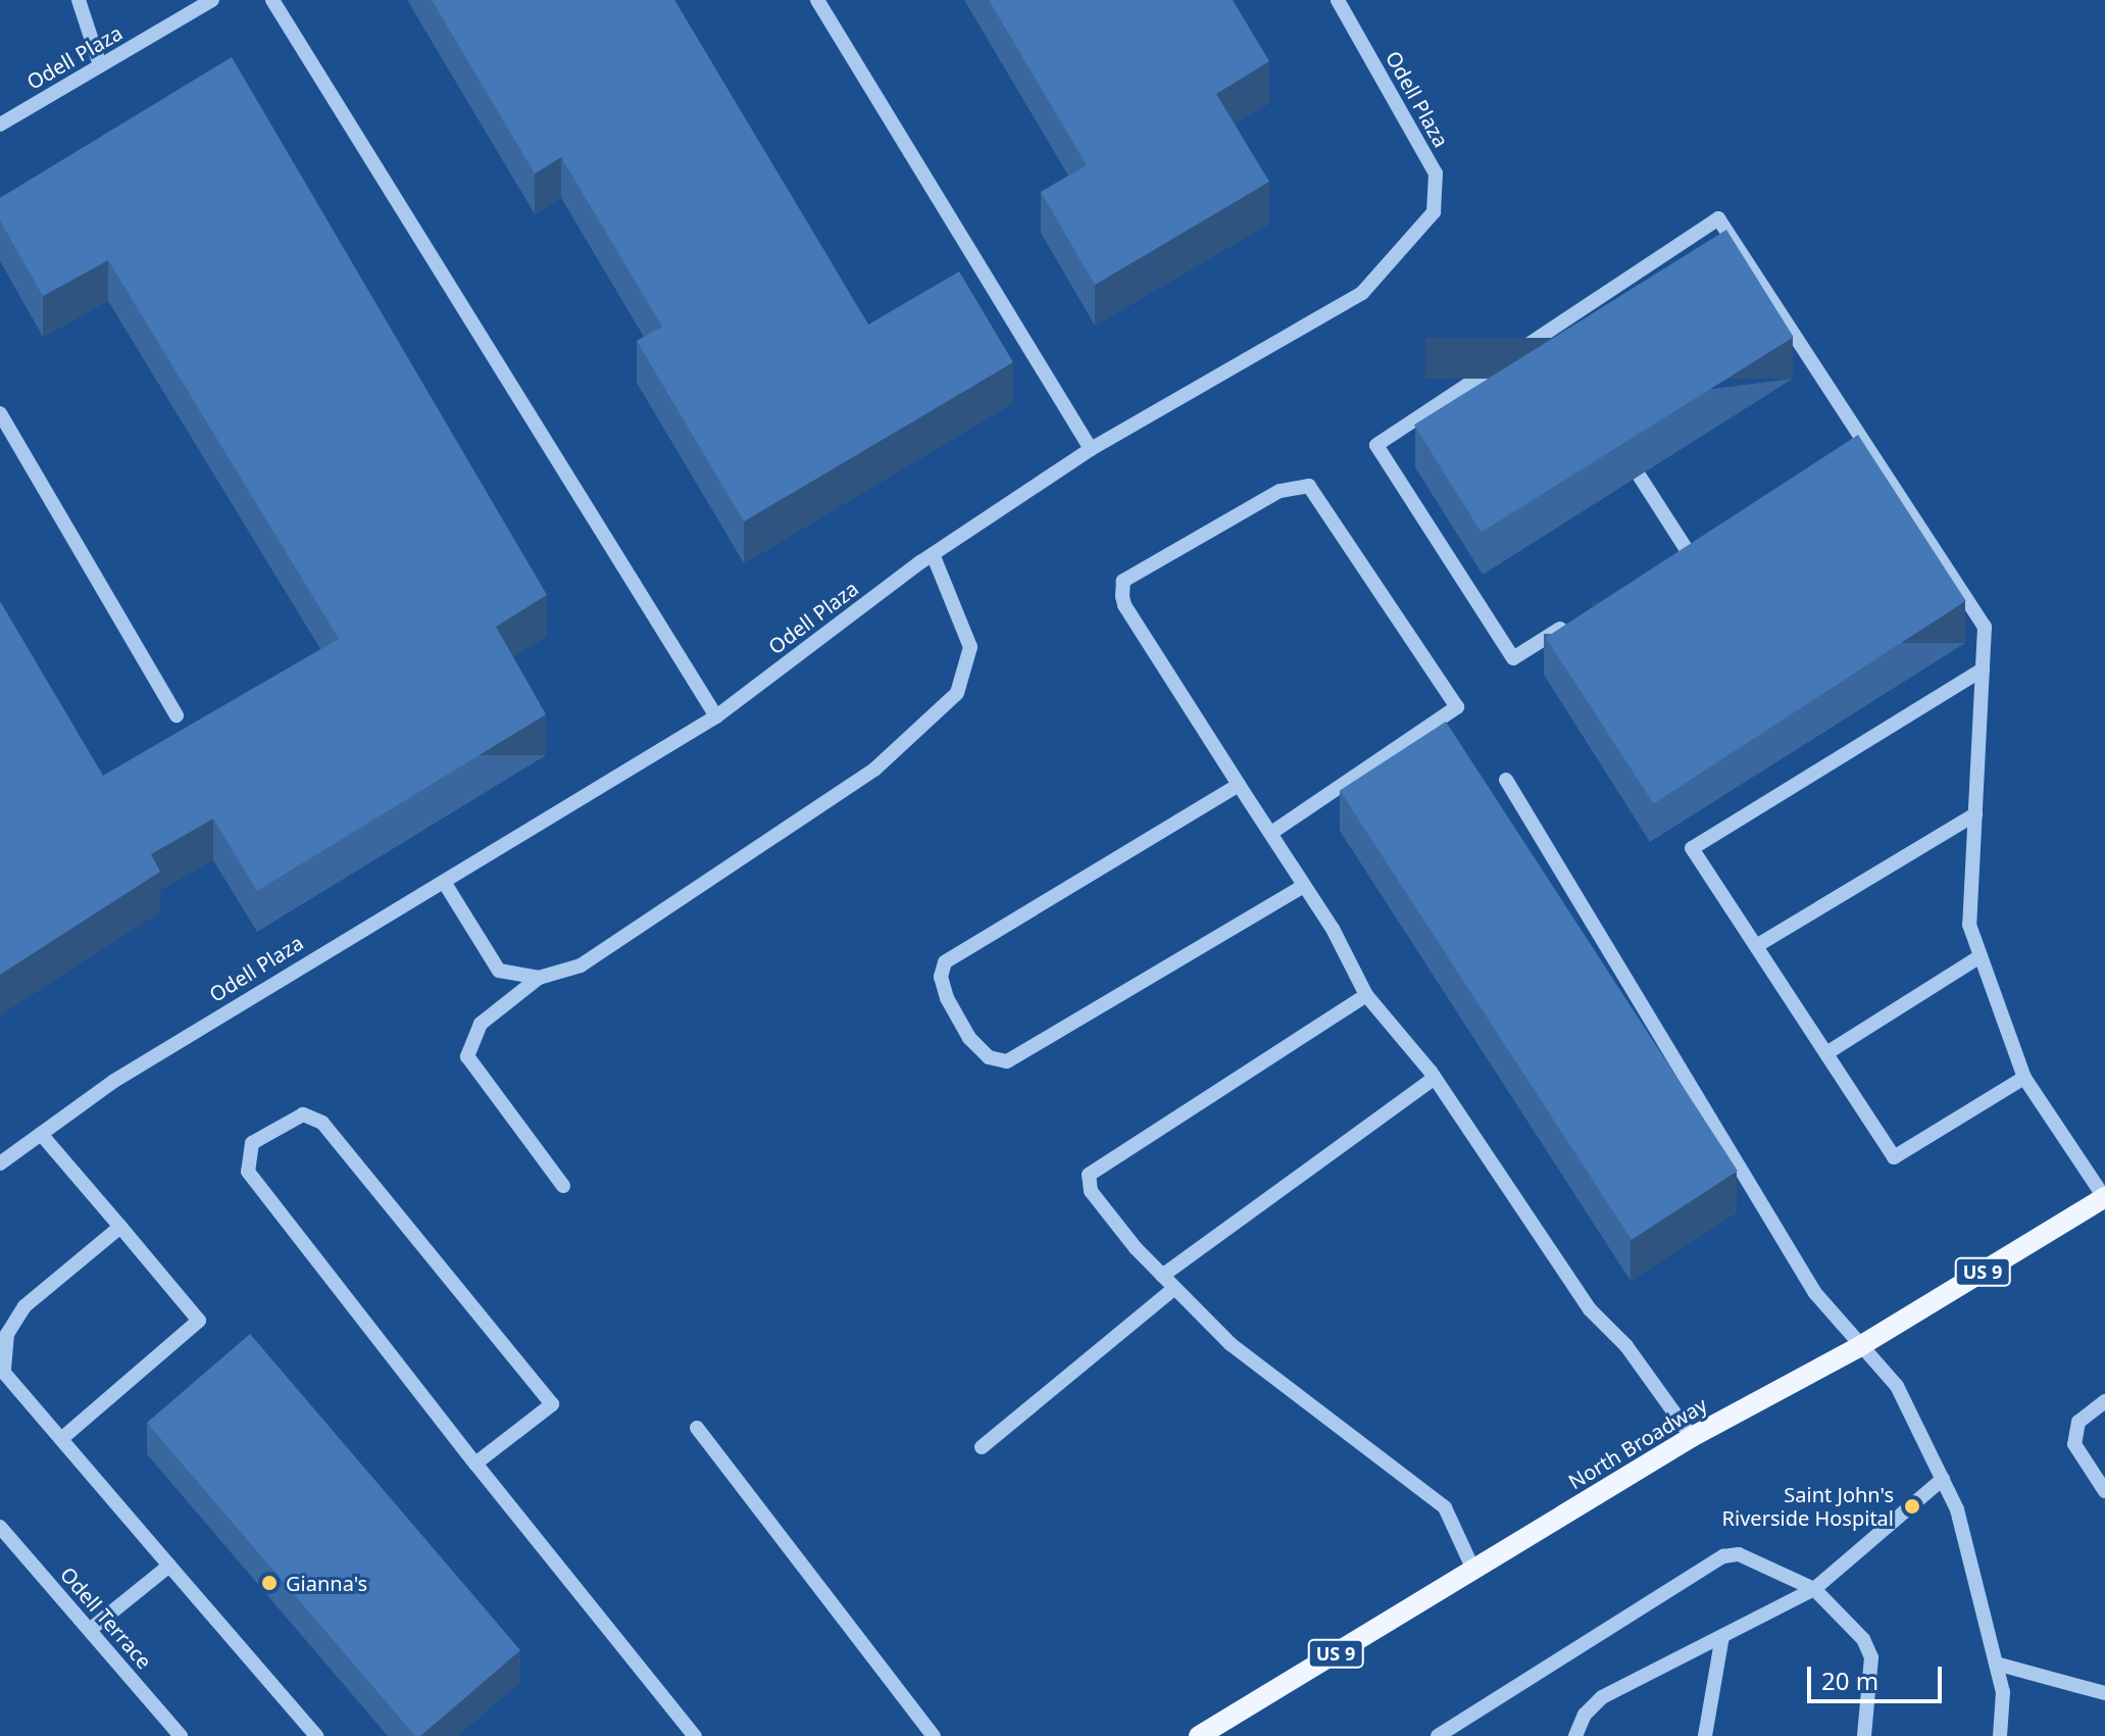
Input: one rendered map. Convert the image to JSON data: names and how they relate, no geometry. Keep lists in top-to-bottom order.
{
  "streets": {
    "main road": ["US 9", "North Broadway"],
    "street": ["Odell Plaza", "Odell Terrace"]
  },
  "places": ["Saint John's Riverside Hospital", "Gianna's"],
  "scale_bar": "20 m"
}
